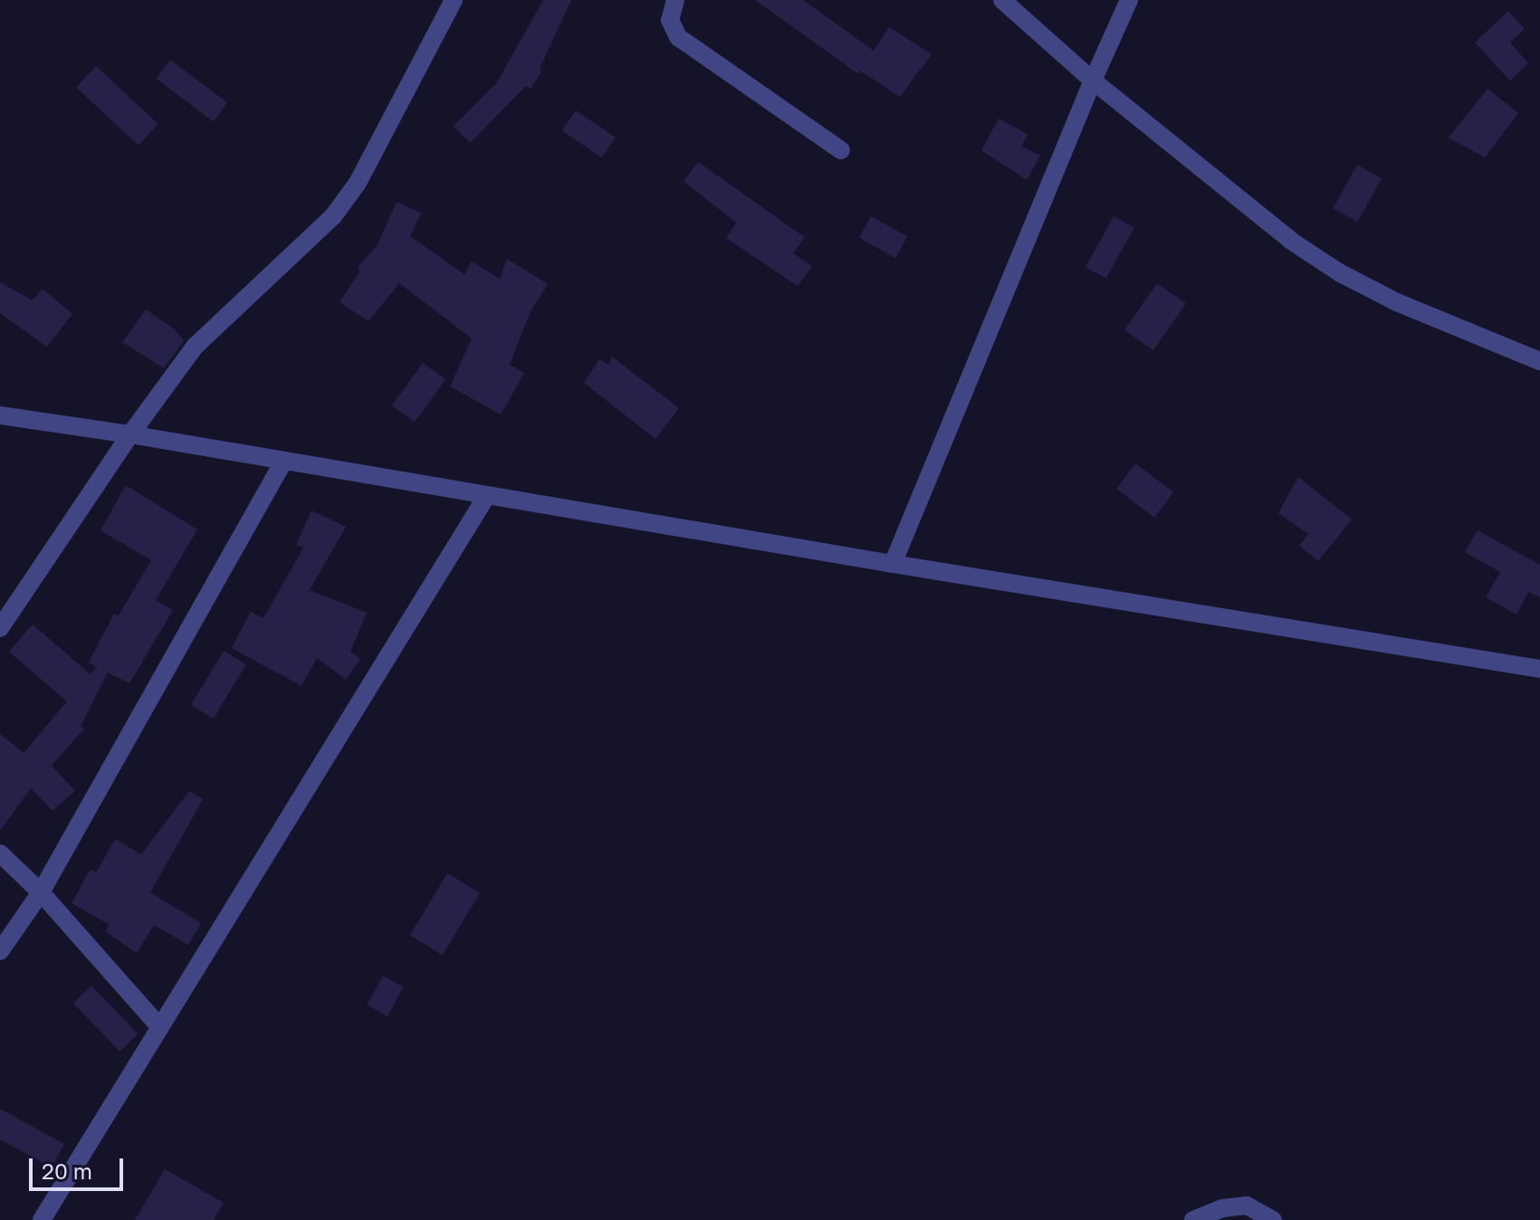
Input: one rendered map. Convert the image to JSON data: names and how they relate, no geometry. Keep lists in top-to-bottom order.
{
  "scale_bar": "20 m"
}
